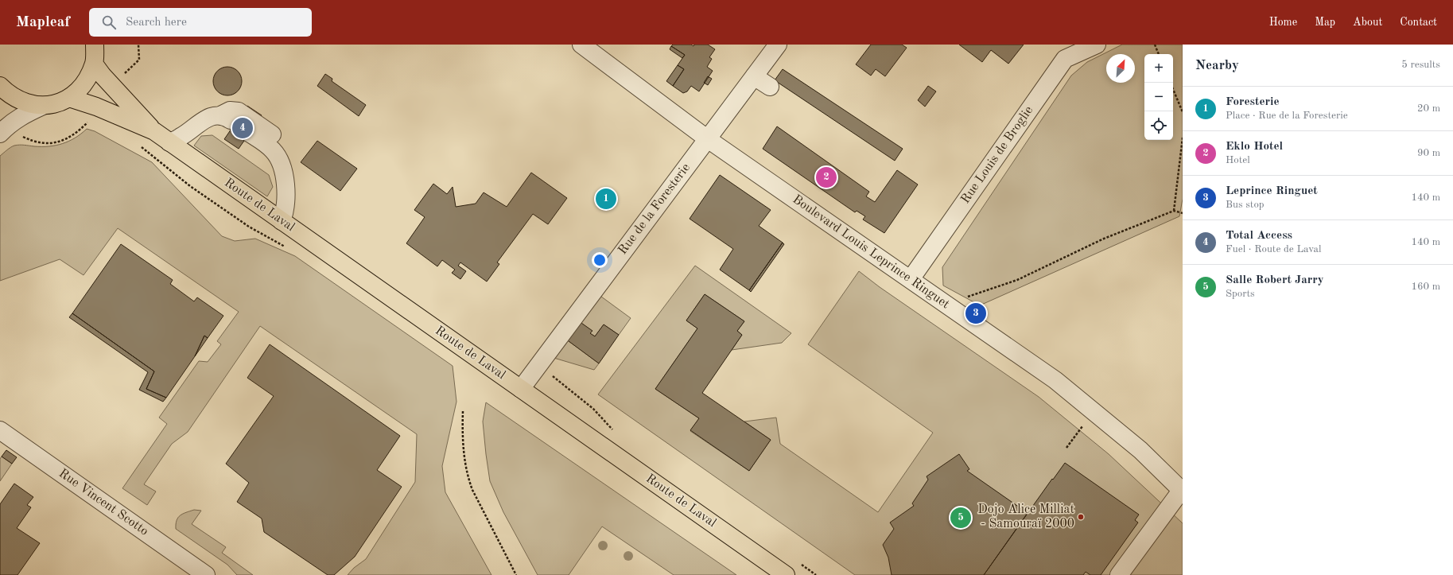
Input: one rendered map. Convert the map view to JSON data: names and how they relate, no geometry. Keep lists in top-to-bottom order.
{
  "streets": {
    "main road": ["Route de Laval"],
    "street": [
      "Rue Louis de Broglie",
      "Rue de la Foresterie",
      "Boulevard Louis Leprince Ringuet",
      "Rue Vincent Scotto"
    ]
  },
  "crossings": [
    ["Rue Louis de Broglie", "Boulevard Louis Leprince Ringuet"],
    ["Route de Laval", "Rue de la Foresterie"],
    ["Rue de la Foresterie", "Boulevard Louis Leprince Ringuet"]
  ],
  "places": ["Dojo Alice Milliat - Samouraï 2000"],
  "north": "top right",
  "page": {
    "header": "Mapleaf",
    "search": "Search here",
    "nav": [
      "Home",
      "Map",
      "About",
      "Contact"
    ],
    "heading": ["Nearby", "5 results"],
    "map_buttons": ["+", "−"],
    "list": [
      {
        "mark": "1",
        "name": "Foresterie",
        "note": "Place · Rue de la Foresterie",
        "value": "20 m"
      },
      {
        "mark": "2",
        "name": "Eklo Hotel",
        "note": "Hotel",
        "value": "90 m"
      },
      {
        "mark": "3",
        "name": "Leprince Ringuet",
        "note": "Bus stop",
        "value": "140 m"
      },
      {
        "mark": "4",
        "name": "Total Access",
        "note": "Fuel · Route de Laval",
        "value": "140 m"
      },
      {
        "mark": "5",
        "name": "Salle Robert Jarry",
        "note": "Sports",
        "value": "160 m"
      }
    ],
    "pins": [
      "4",
      "2",
      "1",
      "3",
      "5"
    ]
  }
}
